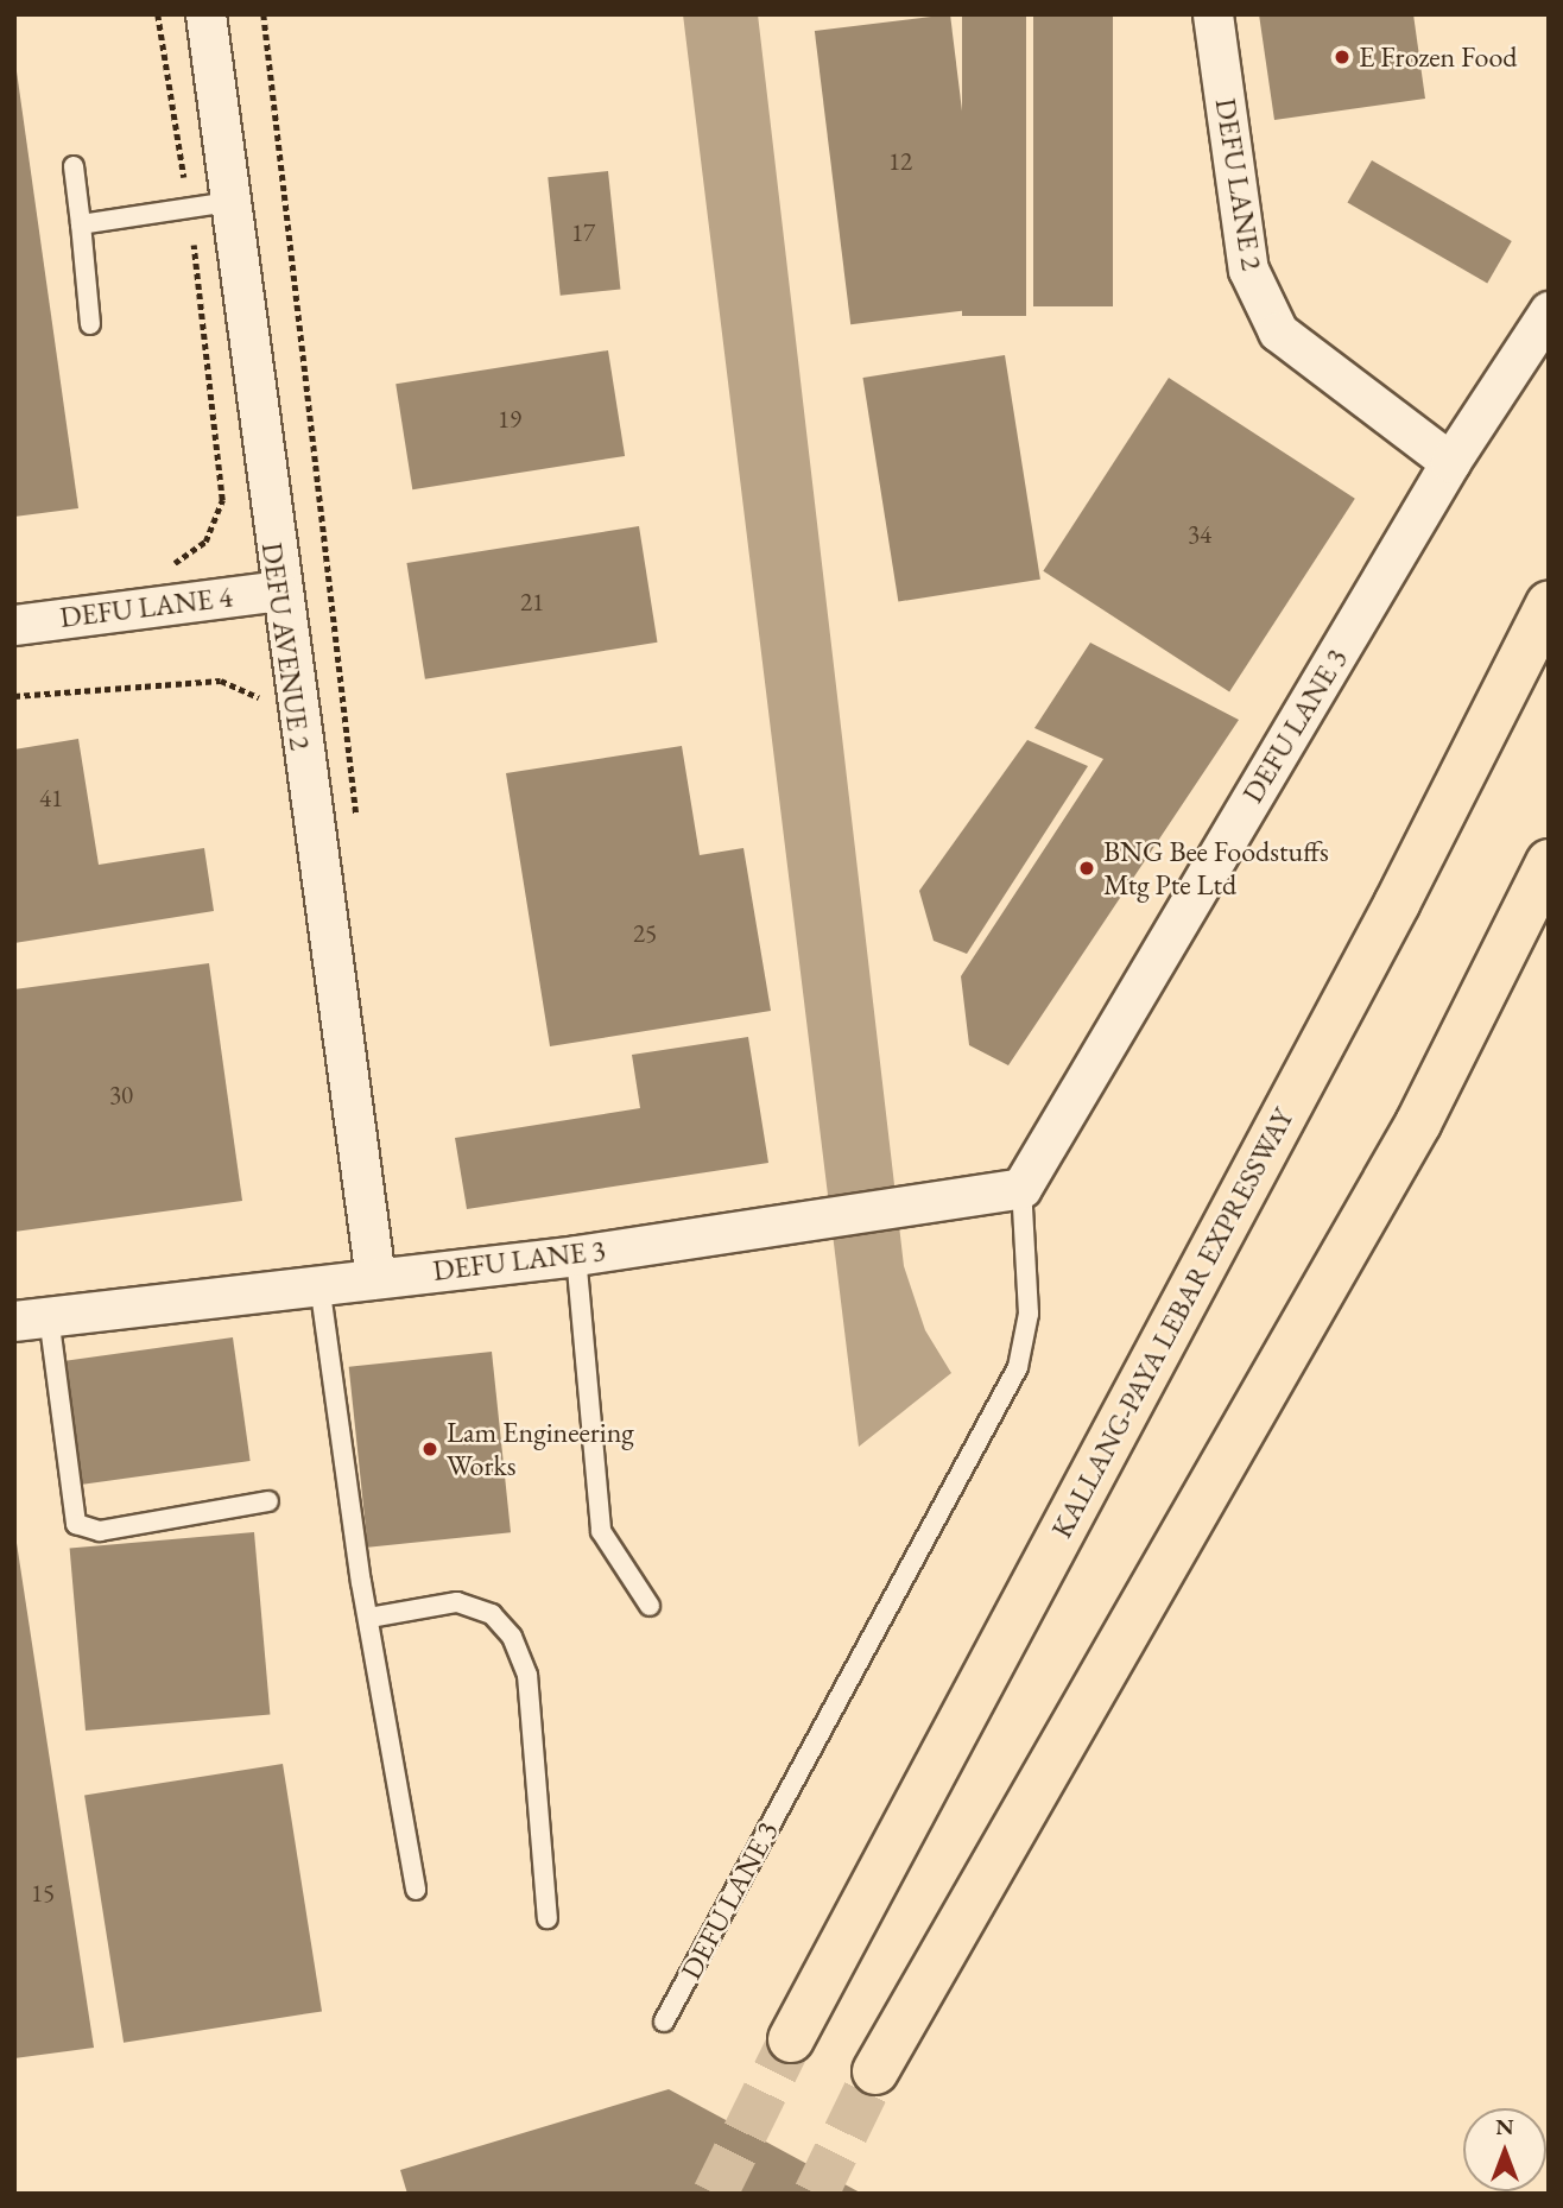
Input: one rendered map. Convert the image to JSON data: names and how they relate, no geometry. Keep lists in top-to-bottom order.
{
  "streets": {
    "highway": ["KALLANG-PAYA LEBAR EXPRESSWAY"],
    "street": [
      "DEFU LANE 2",
      "DEFU LANE 4",
      "DEFU AVENUE 2",
      "DEFU LANE 3"
    ]
  },
  "crossings": [
    ["DEFU LANE 2", "DEFU LANE 3"],
    ["DEFU LANE 4", "DEFU AVENUE 2"],
    ["DEFU AVENUE 2", "DEFU LANE 3"]
  ],
  "places": ["E Frozen Food", "BNG Bee Foodstuffs Mtg Pte Ltd", "Lam Engineering Works"],
  "house_numbers": [
    "12",
    "17",
    "19",
    "34",
    "21",
    "41",
    "25",
    "30",
    "15"
  ],
  "north": "top"
}
